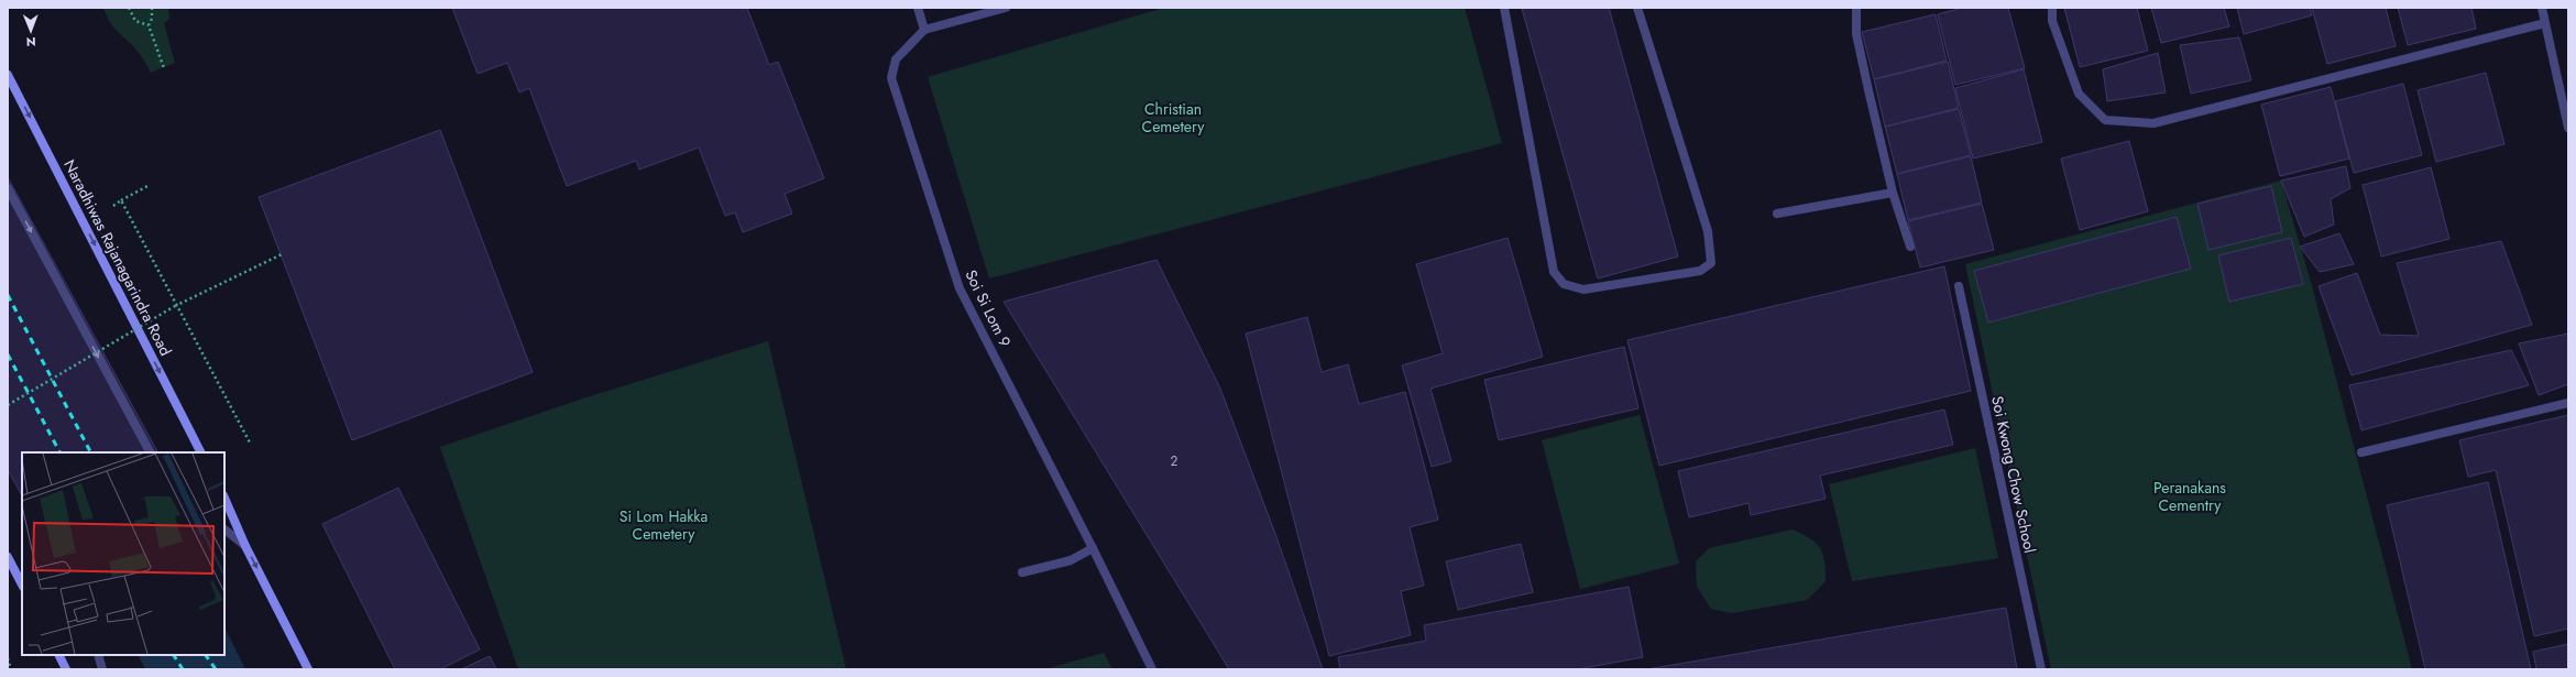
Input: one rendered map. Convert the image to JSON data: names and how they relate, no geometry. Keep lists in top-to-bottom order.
{
  "streets": {
    "main road": ["Naradhiwas Rajanagarindra Road"],
    "street": ["Soi Si Lom 9", "Soi Kwong Chow School"]
  },
  "one_way": ["Naradhiwas Rajanagarindra Road"],
  "parks": ["Christian Cemetery", "Peranakans Cementry", "Si Lom Hakka Cemetery"],
  "house_numbers": ["2"],
  "north": "bottom"
}
